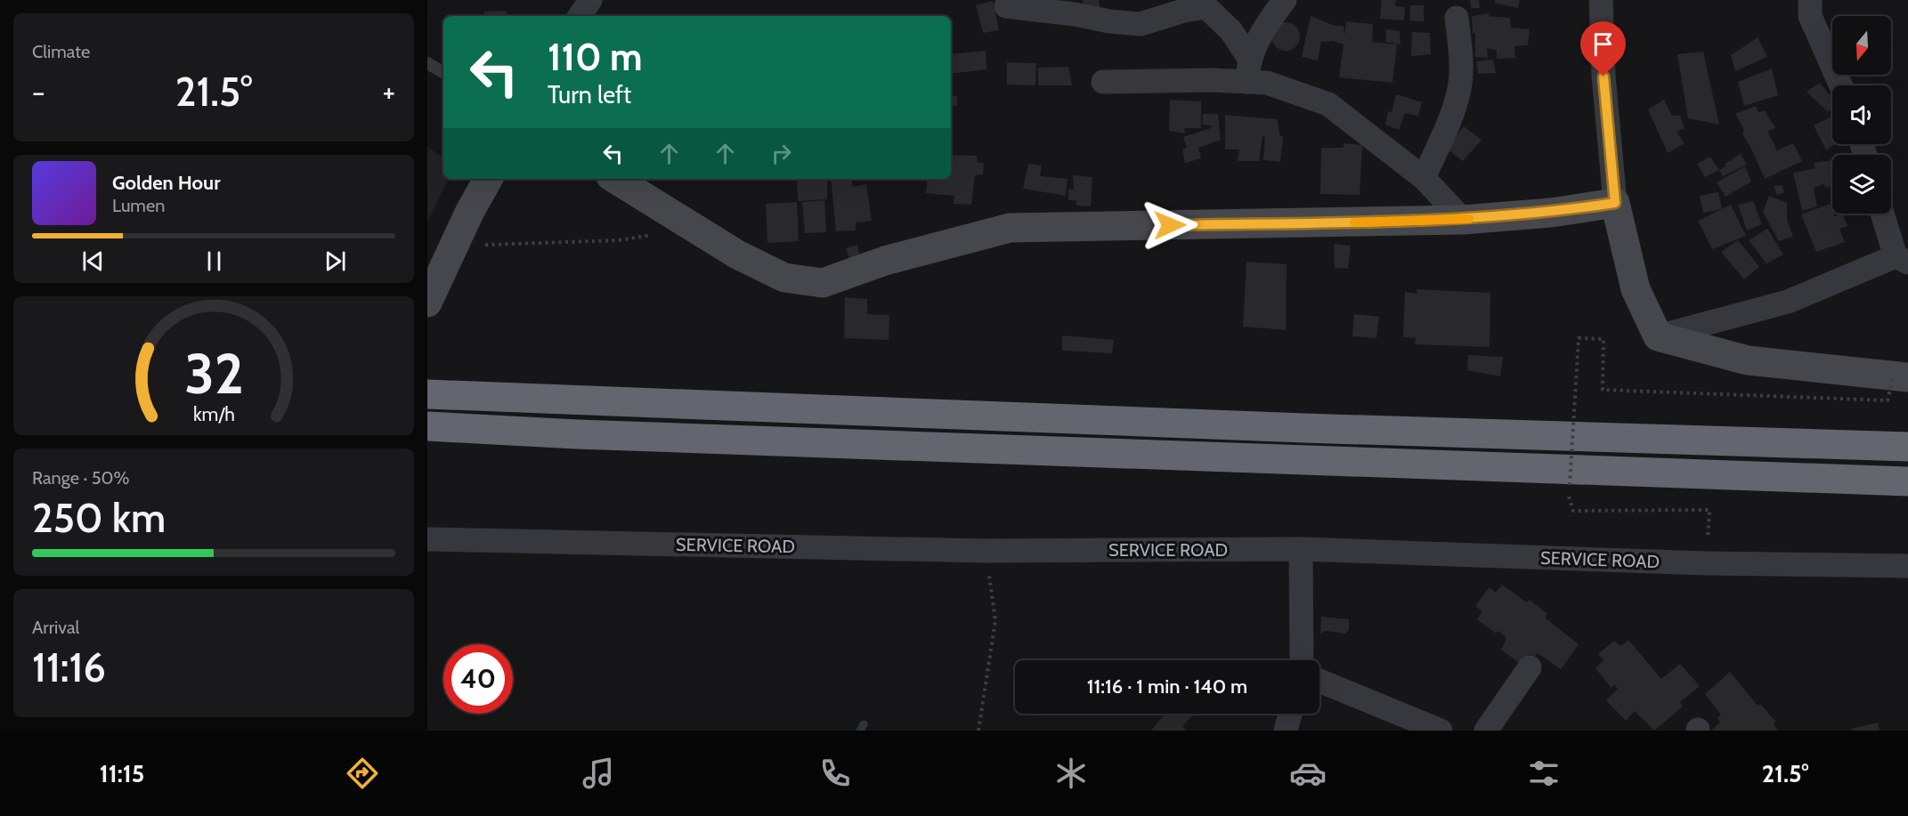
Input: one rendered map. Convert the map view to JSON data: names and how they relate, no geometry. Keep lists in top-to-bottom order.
{
  "streets": {
    "street": ["SERVICE ROAD"]
  },
  "north": "bottom",
  "page": {
    "tile": [
      "Climate",
      ["Range · 50%", "250 km"],
      ["Arrival", "11:16"]
    ],
    "turn": ["110 m", "Turn left"],
    "heat": ["−", "21.5°", "+"],
    "song": ["Golden Hour", "Lumen"],
    "limit": "40",
    "trip": "11:16 · 1 min · 140 m",
    "tabs": ["11:15", "21.5°"],
    "gauge": ["32", "km/h"]
  }
}
